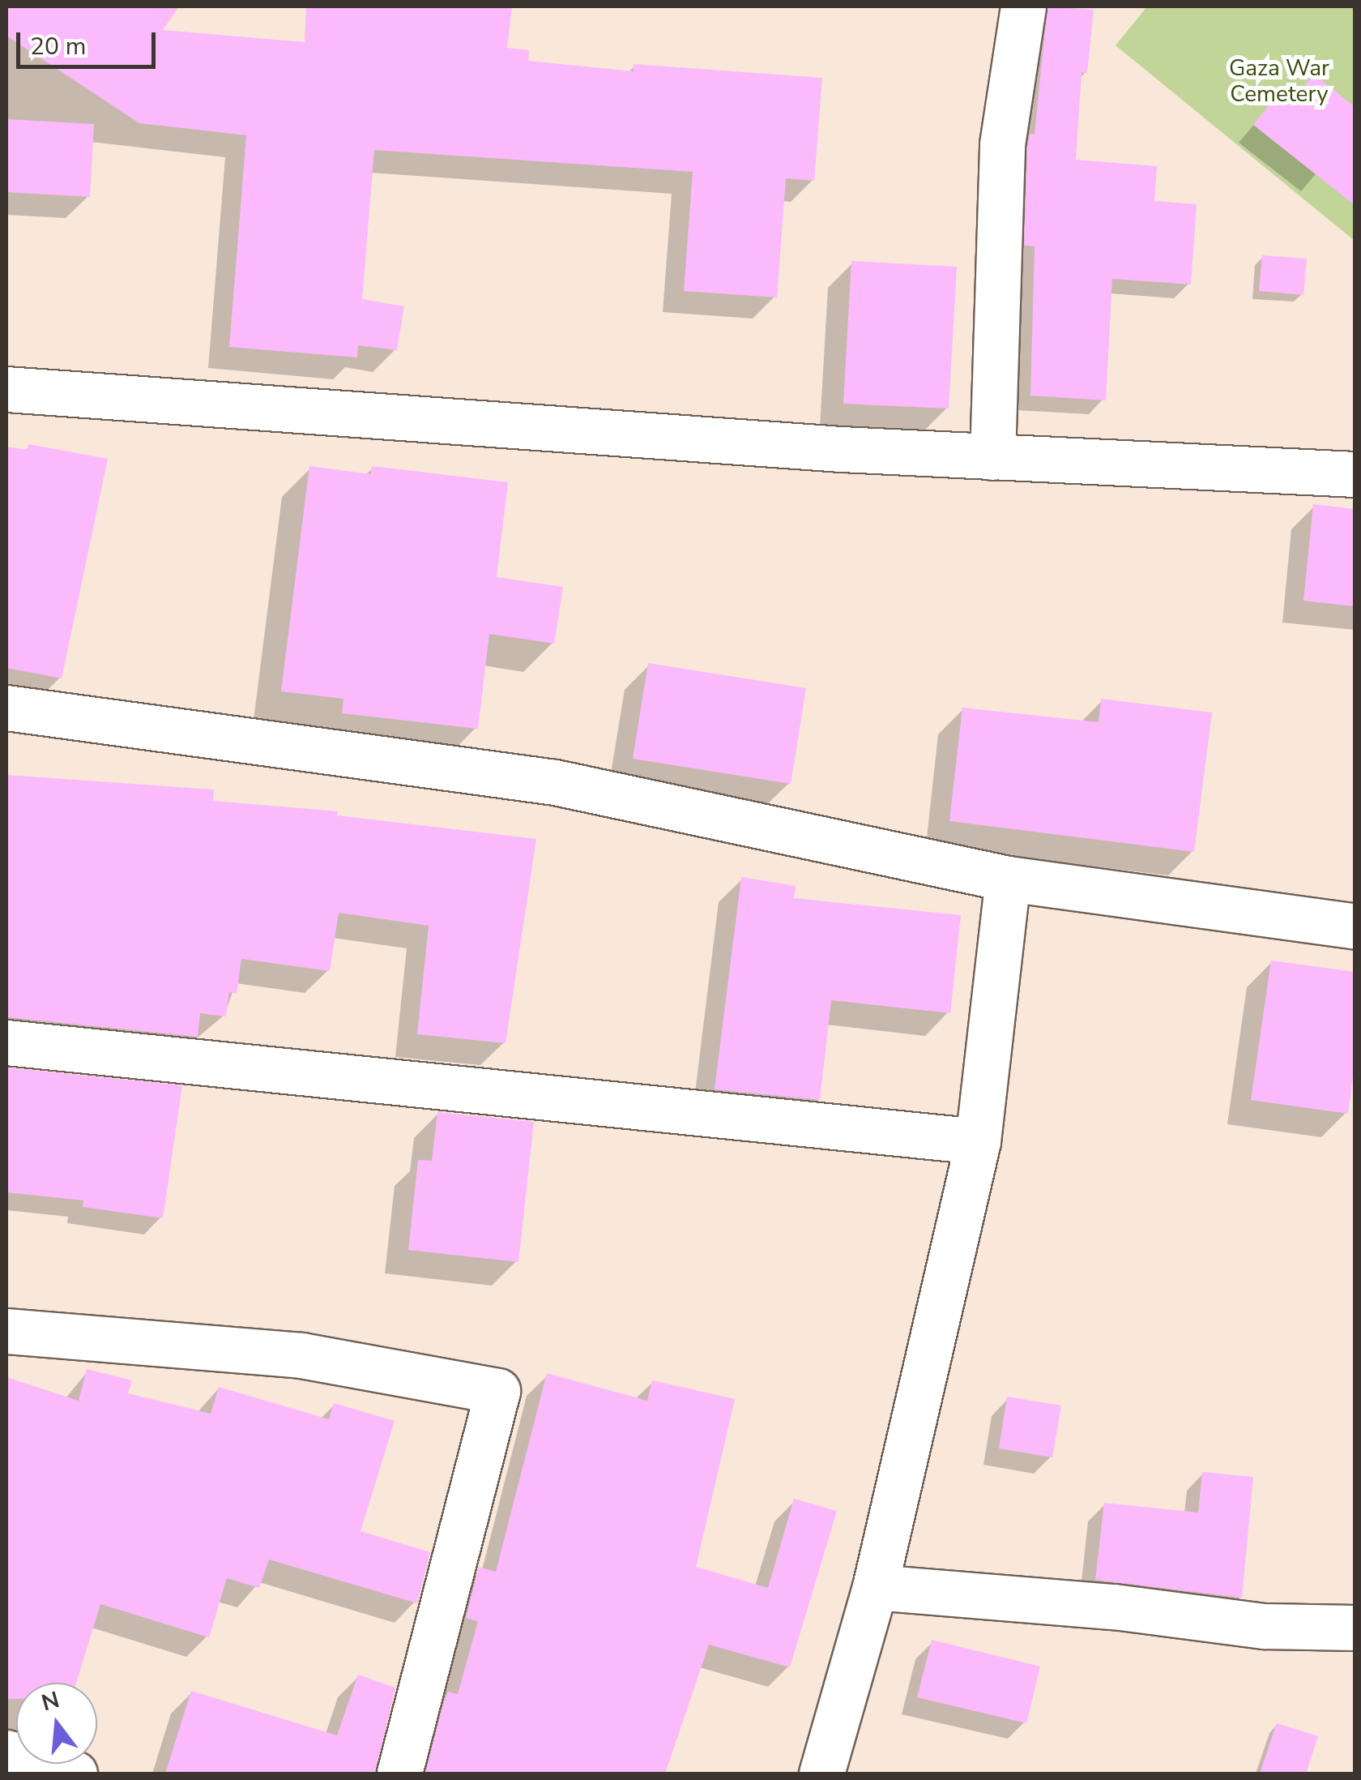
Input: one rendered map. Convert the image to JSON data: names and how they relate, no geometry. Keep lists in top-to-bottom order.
{
  "parks": ["Gaza War Cemetery"],
  "scale_bar": "20 m",
  "north": "top"
}
